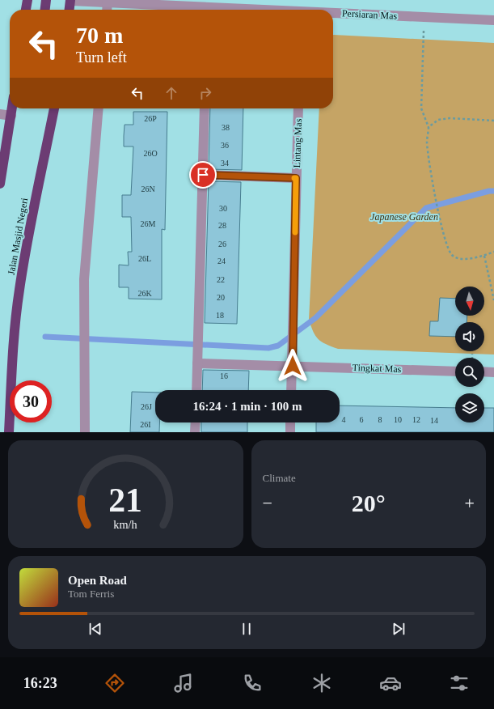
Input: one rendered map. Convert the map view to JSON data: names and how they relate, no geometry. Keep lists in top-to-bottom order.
{
  "streets": {
    "highway": ["Jalan Masjid Negeri"],
    "street": ["Persiaran Mas", "Lintang Mas", "Tingkat Mas"]
  },
  "crossings": [
    ["Lintang Mas", "Tingkat Mas"]
  ],
  "parks": ["Japanese Garden"],
  "house_numbers": [
    "26P",
    "38",
    "36",
    "26O",
    "34",
    "26N",
    "30",
    "26M",
    "28",
    "26",
    "26L",
    "24",
    "22",
    "26K",
    "20",
    "18",
    "16",
    "26J",
    "4",
    "6",
    "8",
    "10",
    "12",
    "14",
    "26I"
  ],
  "north": "bottom",
  "page": {
    "turn": ["70 m", "Turn left"],
    "limit": "30",
    "trip": "16:24 · 1 min · 100 m",
    "tile": "Climate",
    "heat": ["−", "20°", "+"],
    "song": ["Open Road", "Tom Ferris"],
    "tabs": "16:23",
    "gauge": ["21", "km/h"]
  }
}
